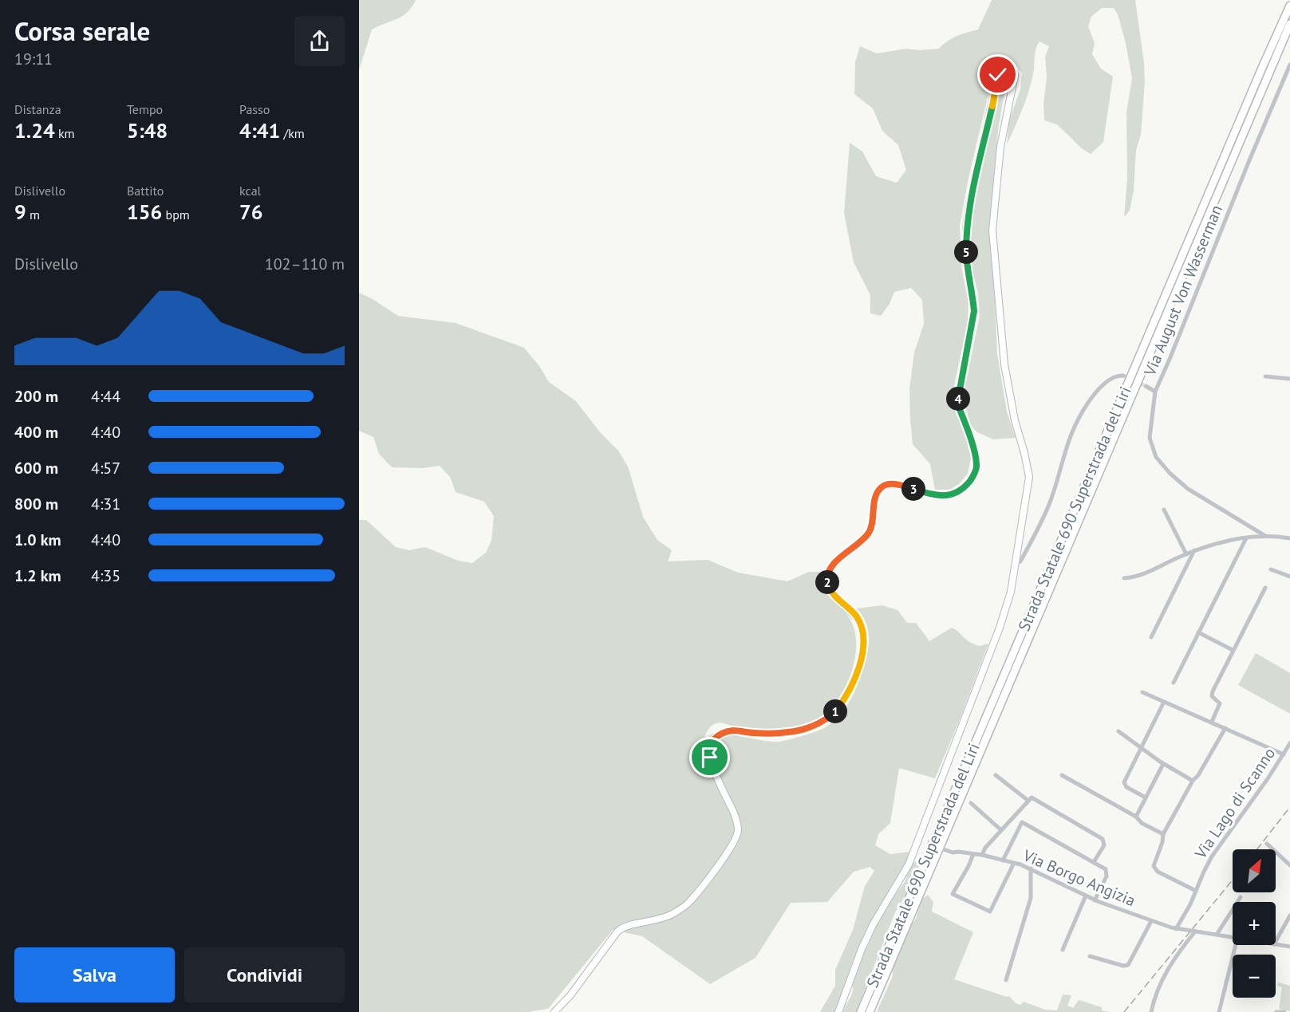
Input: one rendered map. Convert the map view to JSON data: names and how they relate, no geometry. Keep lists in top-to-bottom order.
{
  "streets": {
    "highway": ["Strada Statale 690 Superstrada del Liri"],
    "street": ["Via August Von Wasserman", "Via Lago di Scanno", "Via Borgo Angizia"]
  },
  "crossings": [
    ["Via Lago di Scanno", "Via Borgo Angizia"]
  ],
  "north": "top right",
  "page": {
    "heading": ["Corsa serale", "19:11"],
    "stats": [
      ["Distanza", "1.24 km"],
      ["Tempo", "5:48"],
      ["Passo", "4:41 /km"],
      ["Dislivello", "9 m"],
      ["Battito", "156 bpm"],
      ["kcal", "76"]
    ],
    "pins": [
      "5",
      "4",
      "3",
      "2",
      "1"
    ],
    "chart": ["Dislivello", "102–110 m"],
    "list": [
      {
        "name": "200 m",
        "note": "4:44"
      },
      {
        "name": "400 m",
        "note": "4:40"
      },
      {
        "name": "600 m",
        "note": "4:57"
      },
      {
        "name": "800 m",
        "note": "4:31"
      },
      {
        "name": "1.0 km",
        "note": "4:40"
      },
      {
        "name": "1.2 km",
        "note": "4:35"
      }
    ],
    "map_buttons": ["+", "−"],
    "buttons": ["Salva", "Condividi"]
  }
}
